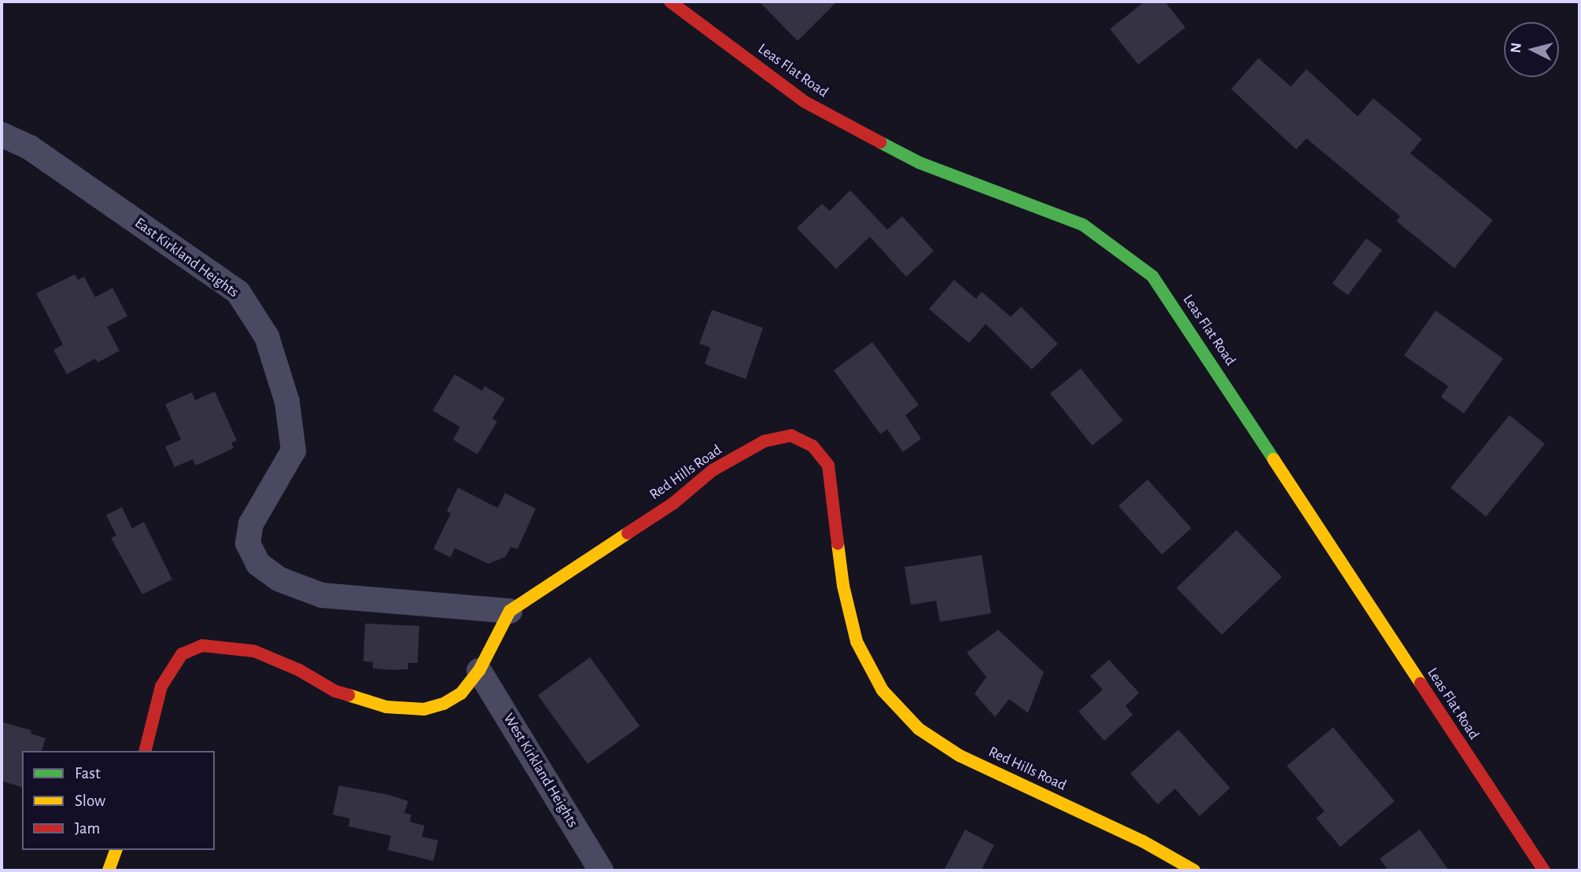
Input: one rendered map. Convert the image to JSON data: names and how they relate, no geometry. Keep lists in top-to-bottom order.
{
  "streets": {
    "main road": ["Leas Flat Road", "Red Hills Road"],
    "street": ["East Kirkland Heights", "West Kirkland Heights"]
  },
  "crossings": [
    ["East Kirkland Heights", "Red Hills Road"],
    ["Red Hills Road", "West Kirkland Heights"]
  ],
  "legend": ["Fast", "Slow", "Jam"],
  "north": "left"
}
